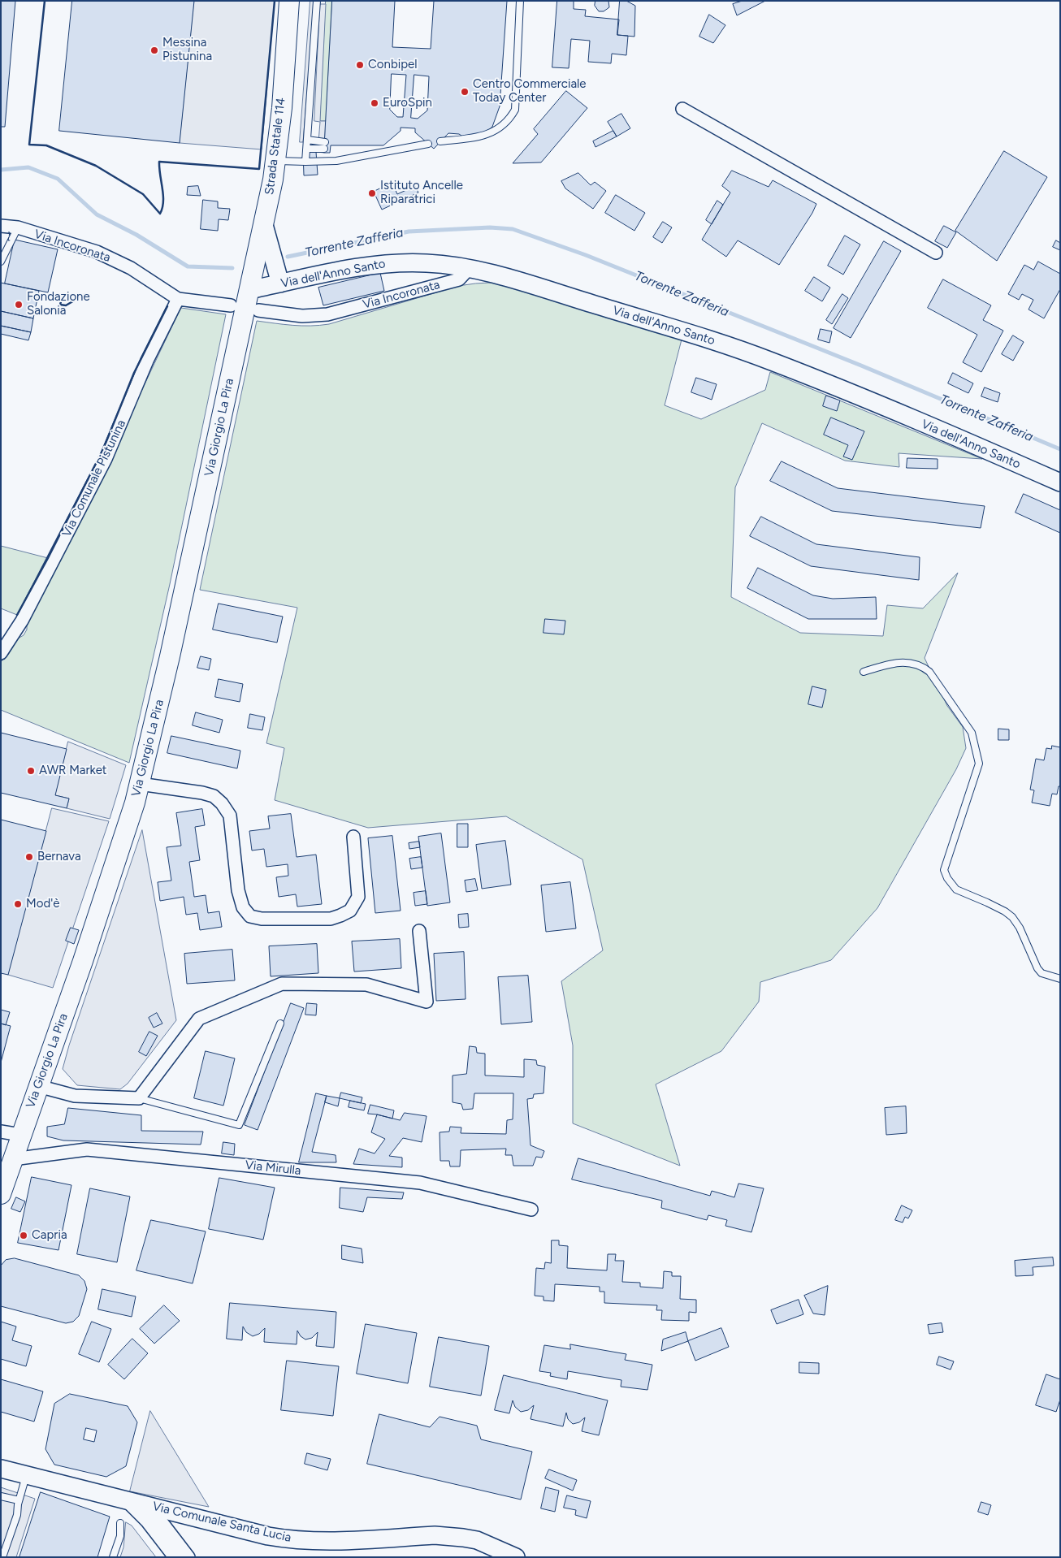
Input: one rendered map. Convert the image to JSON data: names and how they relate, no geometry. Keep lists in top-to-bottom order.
{
  "streets": {
    "main road": ["Strada Statale 114", "Via Giorgio La Pira"],
    "street": [
      "Via Incoronata",
      "Via dell'Anno Santo",
      "Via Comunale Pistunina",
      "Via Mirulla",
      "Via Comunale Santa Lucia"
    ]
  },
  "crossings": [
    ["Strada Statale 114", "Via dell'Anno Santo"],
    ["Strada Statale 114", "Via Giorgio La Pira"],
    ["Via Incoronata", "Via dell'Anno Santo"],
    ["Via Incoronata", "Via Comunale Pistunina"],
    ["Via dell'Anno Santo", "Via Giorgio La Pira"],
    ["Via Giorgio La Pira", "Via Mirulla"]
  ],
  "water": ["Torrente Zafferia"],
  "places": [
    "Messina Pistunina",
    "Conbipel",
    "Centro Commerciale Today Center",
    "EuroSpin",
    "Istituto Ancelle Riparatrici",
    "Fondazione Salonia",
    "AWR Market",
    "Bernava",
    "Mod'è",
    "Capria"
  ]
}
